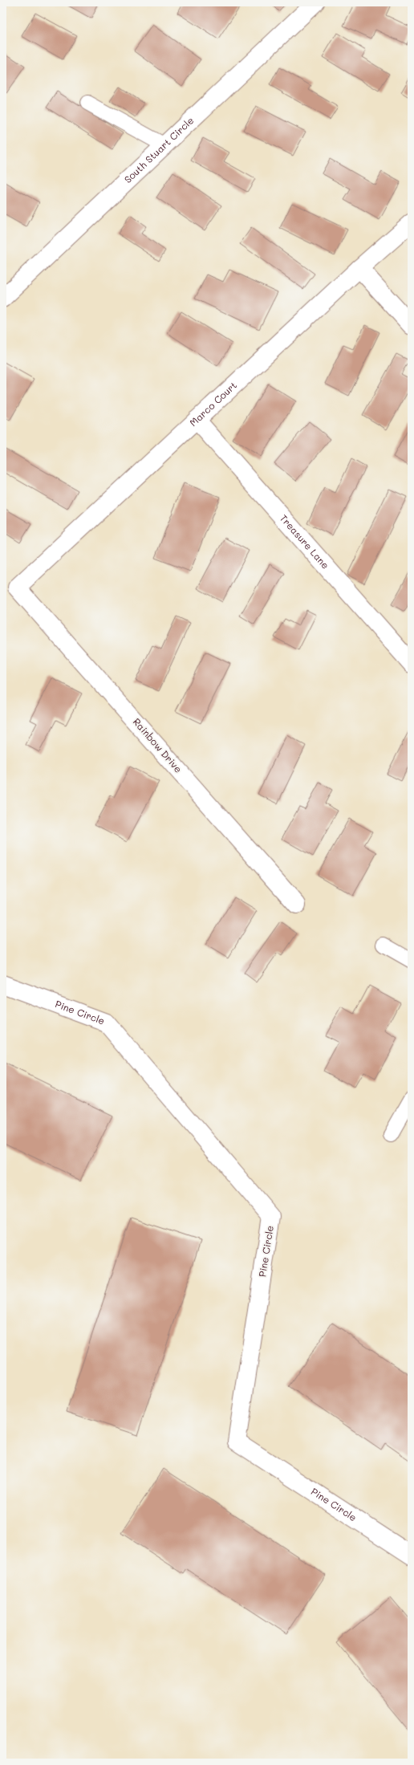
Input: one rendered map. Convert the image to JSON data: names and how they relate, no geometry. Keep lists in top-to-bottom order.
{
  "streets": {
    "street": [
      "South Stuart Circle",
      "Marco Court",
      "Treasure Lane",
      "Rainbow Drive",
      "Pine Circle"
    ]
  },
  "crossings": [
    ["Marco Court", "Treasure Lane"],
    ["Marco Court", "Rainbow Drive"]
  ]
}
